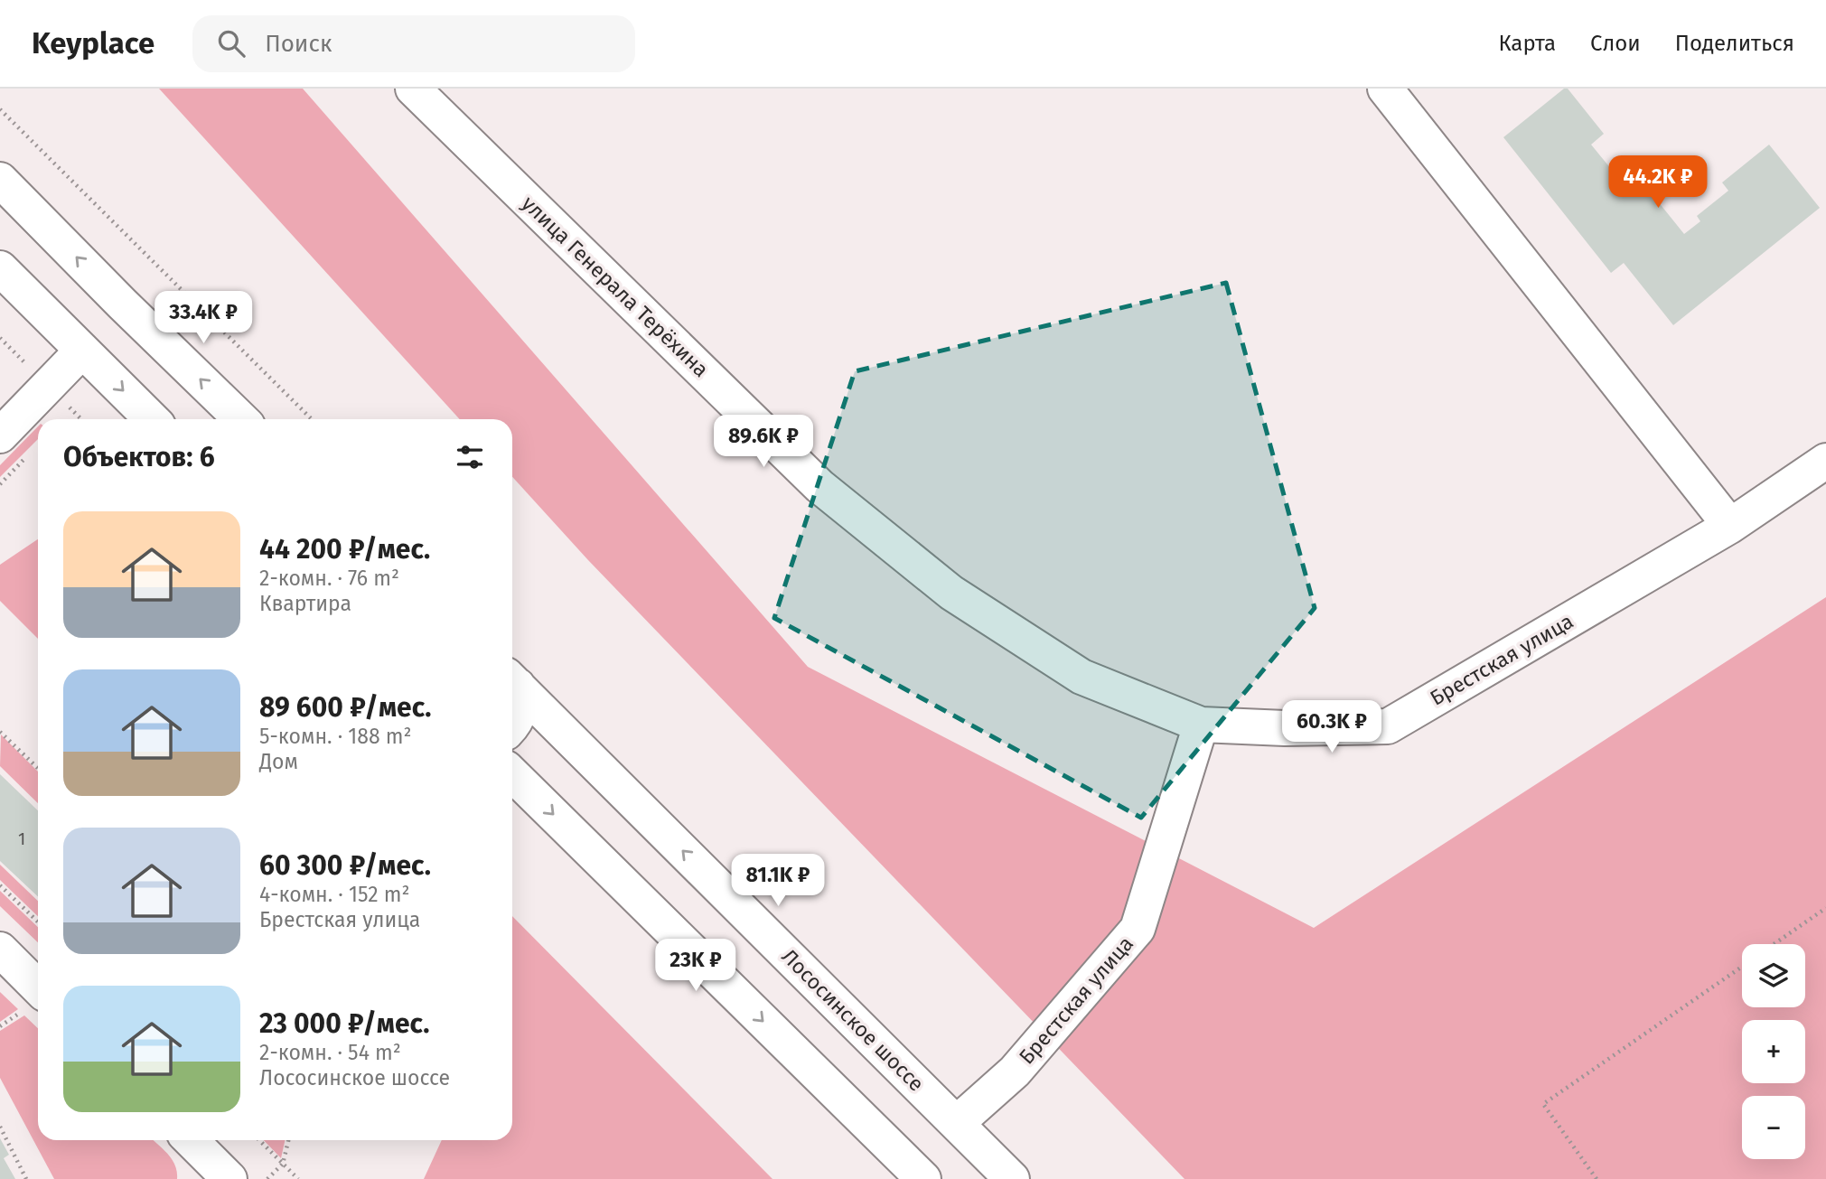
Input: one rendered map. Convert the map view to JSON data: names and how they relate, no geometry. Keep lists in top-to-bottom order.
{
  "streets": {
    "street": ["улица Генерала Терёхина", "Брестская улица", "Лососинское шоссе"]
  },
  "crossings": [
    ["улица Генерала Терёхина", "Брестская улица"],
    ["Брестская улица", "Лососинское шоссе"]
  ],
  "house_numbers": ["1"],
  "page": {
    "header": "Keyplace",
    "search": "Поиск",
    "nav": ["Карта", "Слои", "Поделиться"],
    "price": [
      "44.2K ₽",
      "33.4K ₽",
      "89.6K ₽",
      "60.3K ₽",
      "81.1K ₽",
      "23K ₽"
    ],
    "heading": "Объектов: 6",
    "list": [
      {
        "name": "44 200 ₽/мес.",
        "note": "2-комн. · 76 m² · Квартира"
      },
      {
        "name": "89 600 ₽/мес.",
        "note": "5-комн. · 188 m² · Дом"
      },
      {
        "name": "60 300 ₽/мес.",
        "note": "4-комн. · 152 m² · Брестская улица"
      },
      {
        "name": "23 000 ₽/мес.",
        "note": "2-комн. · 54 m² · Лососинское шоссе"
      }
    ],
    "map_buttons": ["+", "−"]
  }
}
